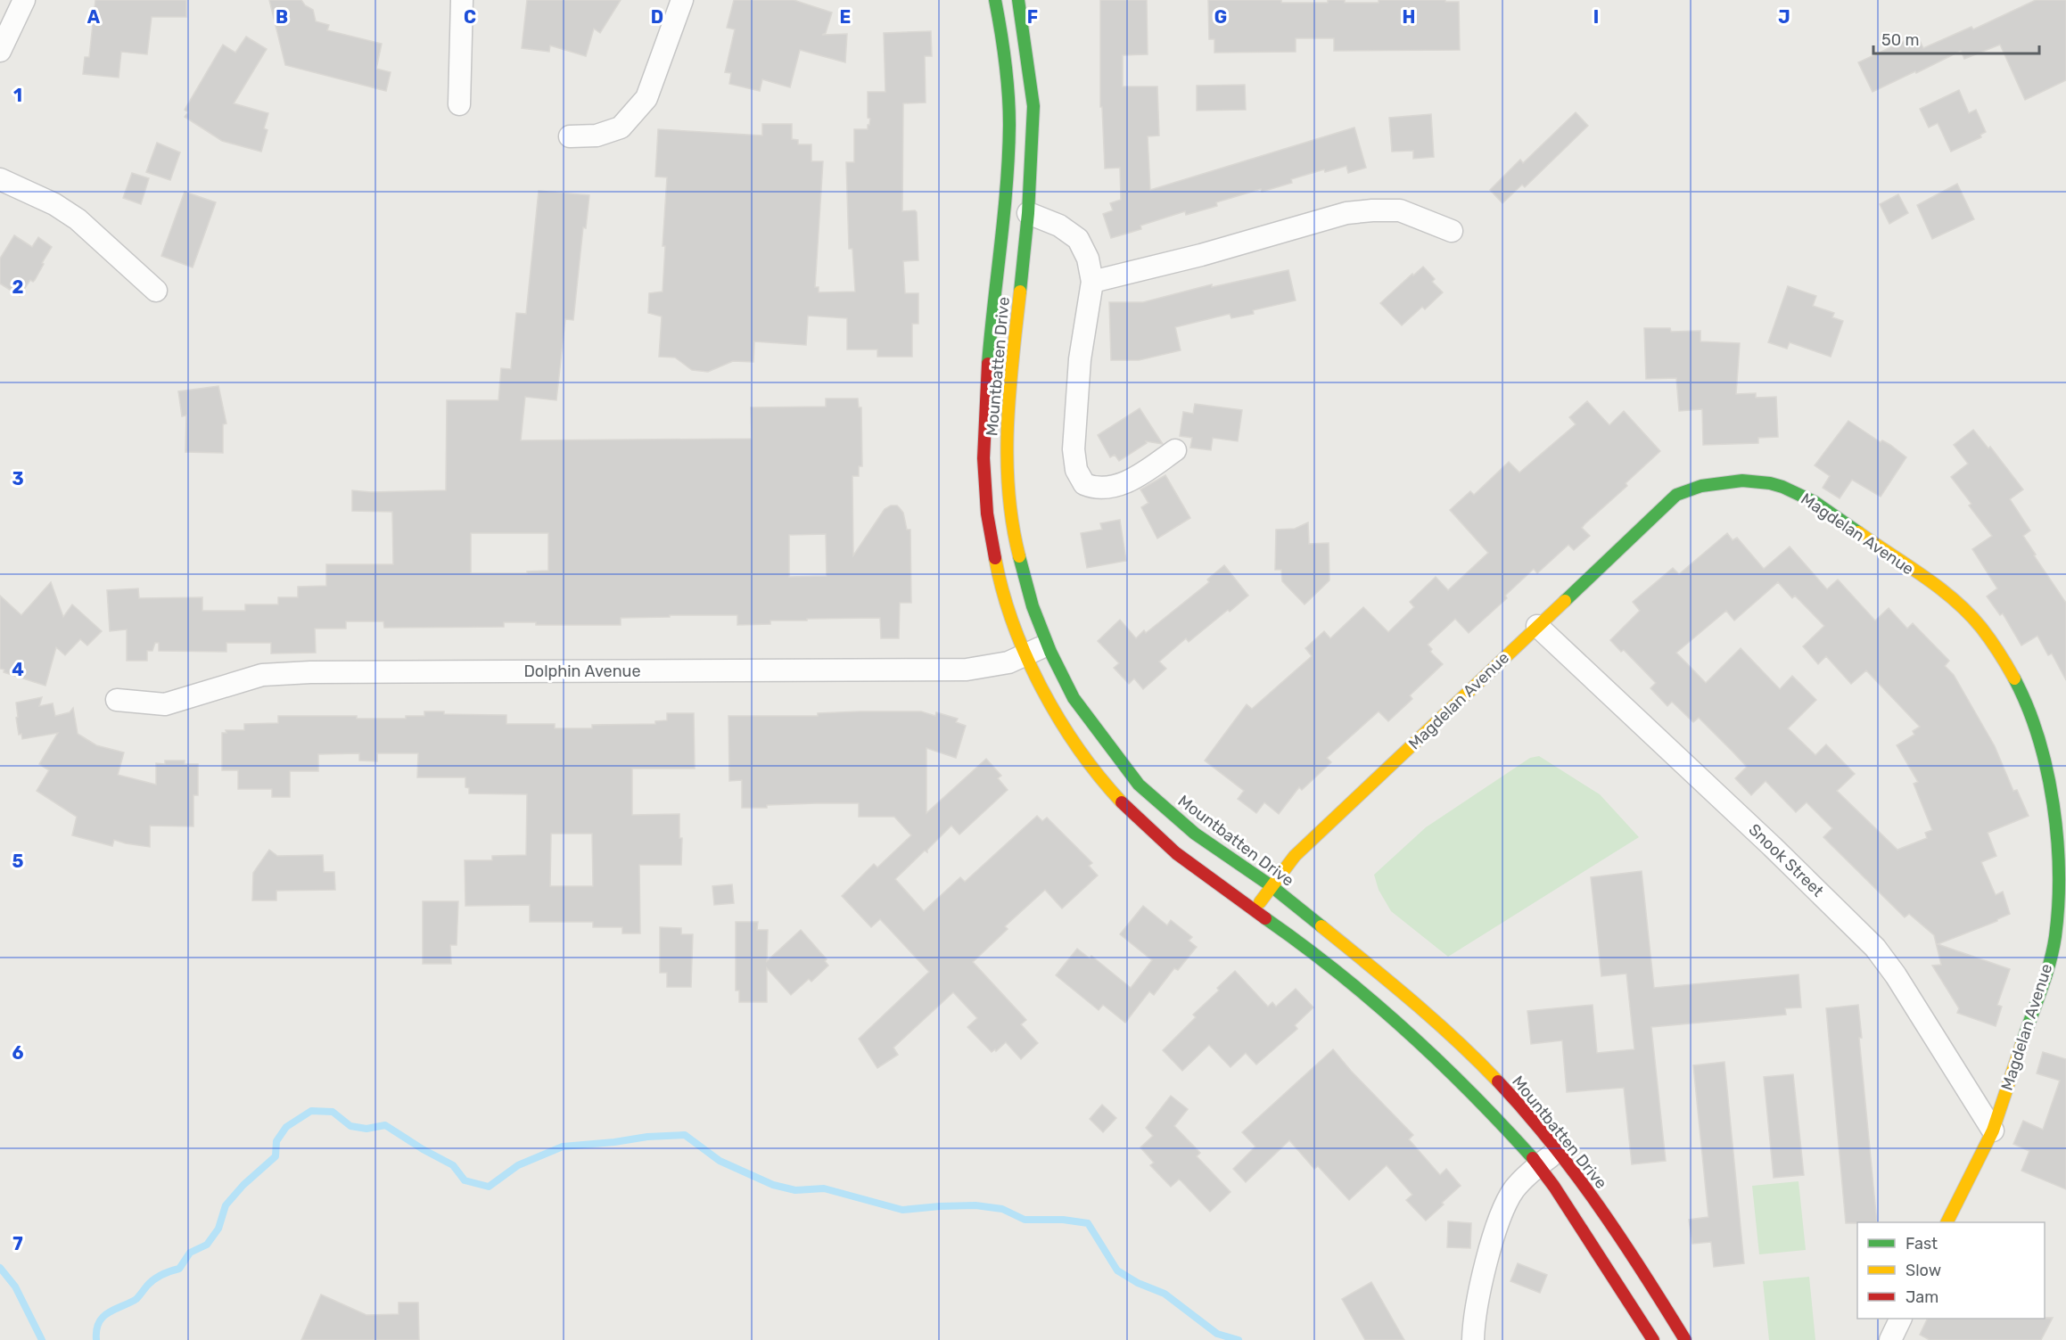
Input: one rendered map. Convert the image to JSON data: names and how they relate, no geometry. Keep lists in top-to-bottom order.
{
  "streets": {
    "main road": ["Mountbatten Drive", "Magdelan Avenue"],
    "street": ["Dolphin Avenue", "Snook Street"]
  },
  "crossings": [
    ["Mountbatten Drive", "Magdelan Avenue"],
    ["Mountbatten Drive", "Dolphin Avenue"],
    ["Magdelan Avenue", "Snook Street"]
  ],
  "legend": ["Fast", "Slow", "Jam"],
  "scale_bar": "50 m",
  "grid": {
    "columns": [
      "A",
      "B",
      "C",
      "D",
      "E",
      "F",
      "G",
      "H",
      "I",
      "J"
    ],
    "rows": [
      "1",
      "2",
      "3",
      "4",
      "5",
      "6",
      "7"
    ]
  }
}
